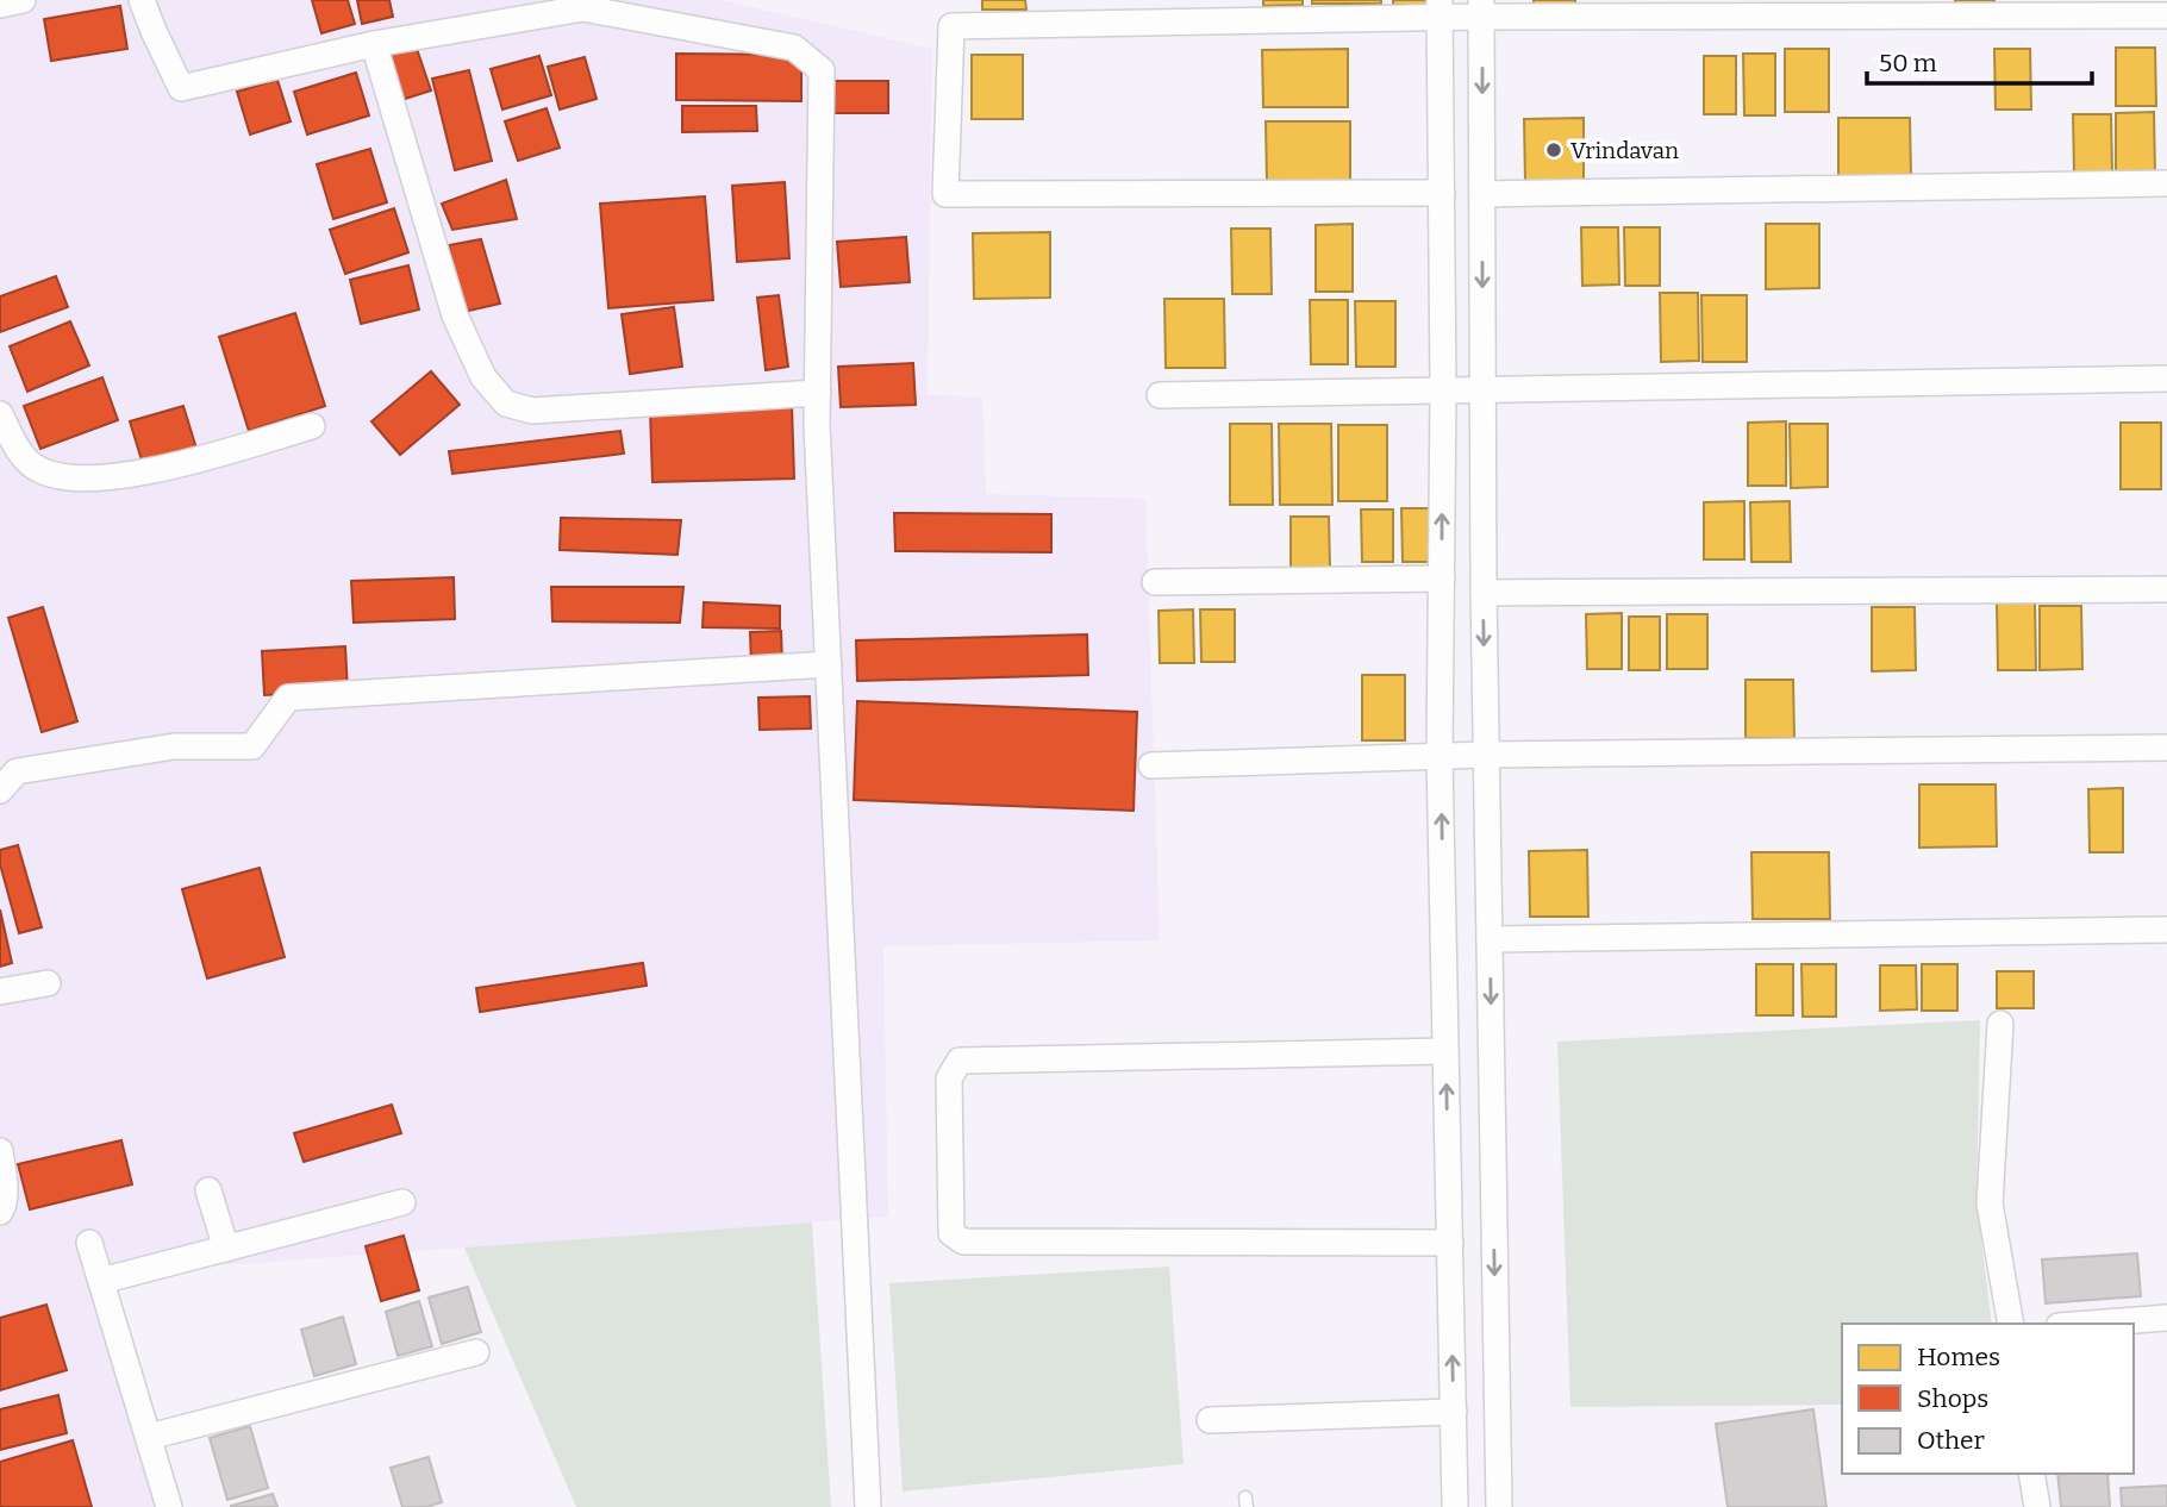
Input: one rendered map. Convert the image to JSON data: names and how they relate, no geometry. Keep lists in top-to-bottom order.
{
  "places": ["Vrindavan"],
  "legend": ["Homes", "Shops", "Other"],
  "scale_bar": "50 m"
}
